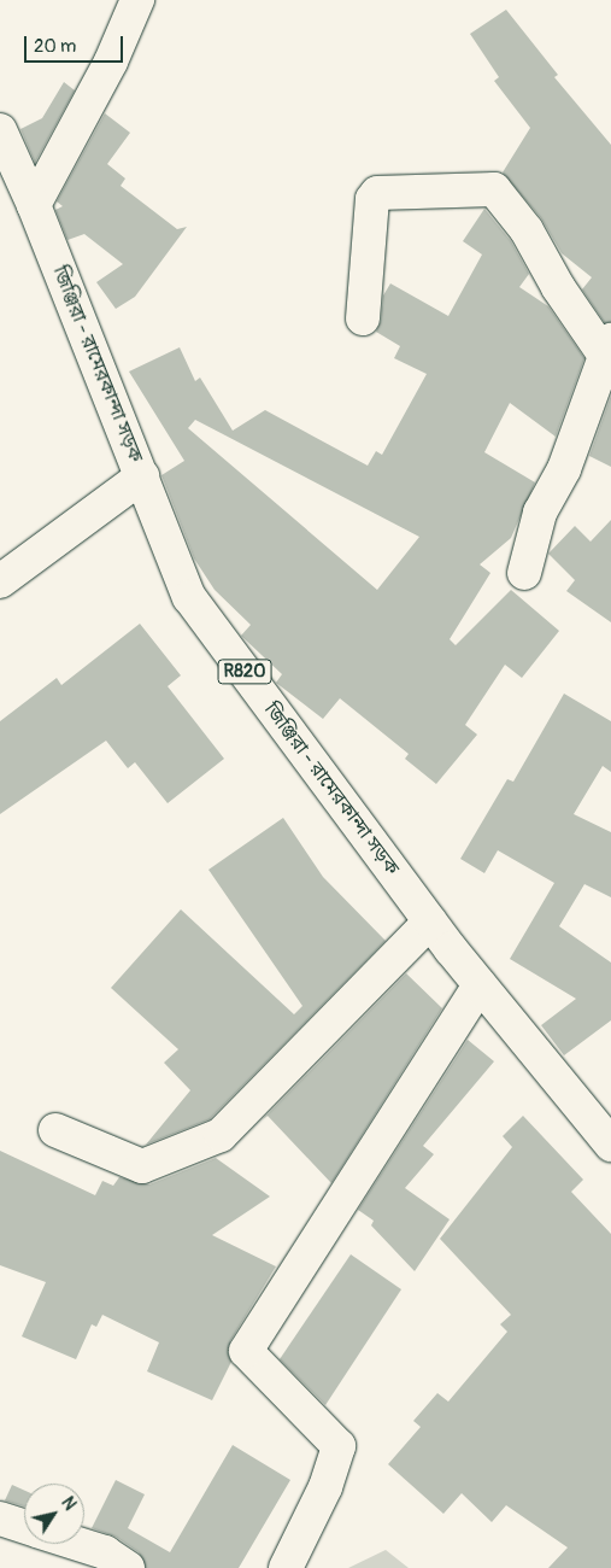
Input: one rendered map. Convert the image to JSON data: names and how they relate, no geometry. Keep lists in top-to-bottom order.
{
  "streets": {
    "street": ["জিঞ্জিরা - রামেরকান্দা সড়ক", "R820"]
  },
  "scale_bar": "20 m",
  "north": "top right"
}
